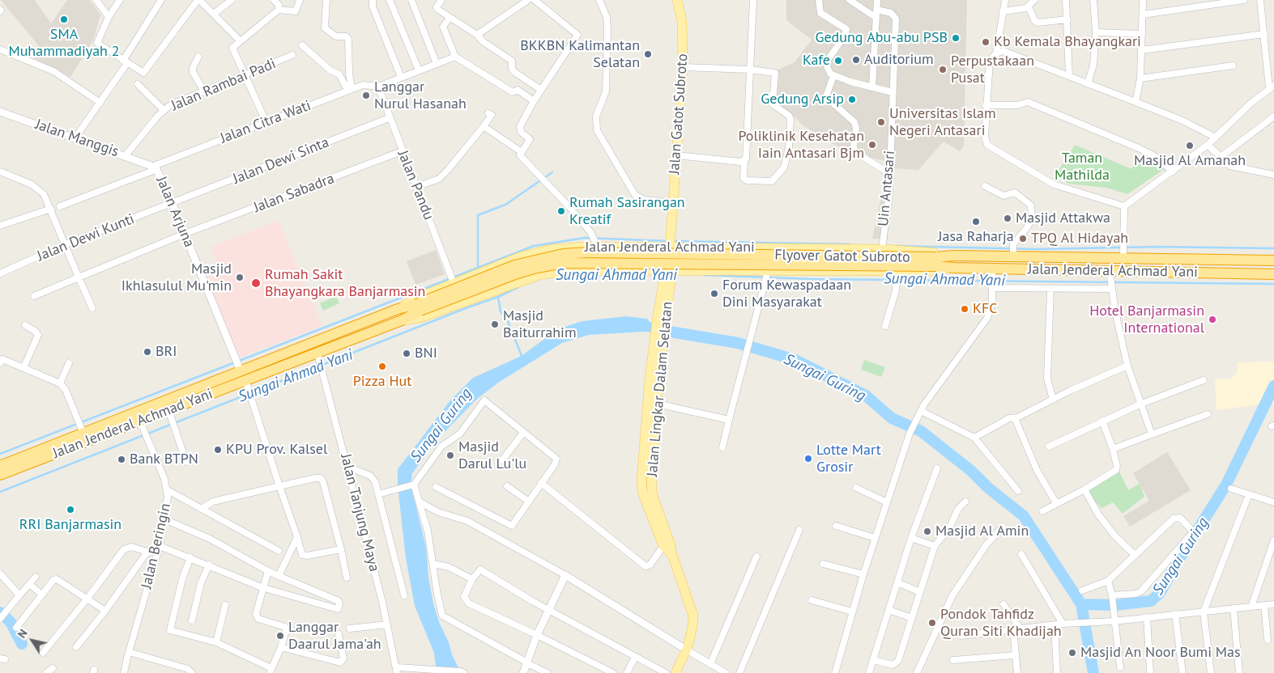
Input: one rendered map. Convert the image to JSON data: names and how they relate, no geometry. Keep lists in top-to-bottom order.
{
  "streets": {
    "highway": ["Jalan Jenderal Achmad Yani", "Flyover Gatot Subroto"],
    "main road": ["Jalan Gatot Subroto", "Jalan Lingkar Dalam Selatan"],
    "street": [
      "Jalan Rambai Padi",
      "Jalan Citra Wati",
      "Jalan Manggis",
      "Jalan Dewi Sinta",
      "Jalan Pandu",
      "Uin Antasari",
      "Jalan Sabadra",
      "Jalan Arjuna",
      "Jalan Dewi Kunti",
      "Jalan Tanjung Maya",
      "Jalan Beringin"
    ]
  },
  "crossings": [
    ["Jalan Rambai Padi", "Jalan Manggis"],
    ["Jalan Gatot Subroto", "Jalan Jenderal Achmad Yani"],
    ["Jalan Gatot Subroto", "Jalan Lingkar Dalam Selatan"],
    ["Jalan Citra Wati", "Jalan Manggis"],
    ["Jalan Citra Wati", "Jalan Pandu"],
    ["Jalan Citra Wati", "Jalan Arjuna"],
    ["Jalan Manggis", "Jalan Arjuna"],
    ["Jalan Dewi Sinta", "Jalan Pandu"],
    ["Jalan Dewi Sinta", "Jalan Arjuna"],
    ["Jalan Dewi Sinta", "Jalan Dewi Kunti"],
    ["Jalan Pandu", "Jalan Sabadra"],
    ["Jalan Pandu", "Jalan Jenderal Achmad Yani"],
    ["Uin Antasari", "Jalan Jenderal Achmad Yani"],
    ["Jalan Sabadra", "Jalan Arjuna"],
    ["Jalan Arjuna", "Jalan Dewi Kunti"],
    ["Jalan Arjuna", "Jalan Jenderal Achmad Yani"],
    ["Jalan Jenderal Achmad Yani", "Flyover Gatot Subroto"],
    ["Jalan Jenderal Achmad Yani", "Jalan Lingkar Dalam Selatan"],
    ["Jalan Jenderal Achmad Yani", "Jalan Tanjung Maya"],
    ["Jalan Jenderal Achmad Yani", "Jalan Beringin"]
  ],
  "water": ["Sungai Ahmad Yani", "Sungai Guring"],
  "parks": ["Taman Mathilda"],
  "places": [
    "SMA Muhammadiyah 2",
    "Gedung Abu-abu PSB",
    "Kb Kemala Bhayangkari",
    "BKKBN Kalimantan Selatan",
    "Auditorium",
    "Kafe",
    "Perpustakaan Pusat",
    "Langgar Nurul Hasanah",
    "Gedung Arsip",
    "Universitas Islam Negeri Antasari",
    "Poliklinik Kesehatan Iain Antasari Bjm",
    "Masjid Al Amanah",
    "Rumah Sasirangan Kreatif",
    "Masjid Attakwa",
    "Jasa Raharja",
    "TPQ Al Hidayah",
    "Masjid Ikhlasulul Mu'min",
    "Rumah Sakit Bhayangkara Banjarmasin",
    "Forum Kewaspadaan Dini Masyarakat",
    "KFC",
    "Hotel Banjarmasin International",
    "Masjid Baiturrahim",
    "BRI",
    "BNI",
    "Pizza Hut",
    "KPU Prov. Kalsel",
    "Masjid Darul Lu'lu",
    "Lotte Mart Grosir",
    "Bank BTPN",
    "RRI Banjarmasin",
    "Masjid Al Amin",
    "Pondok Tahfidz Quran Siti Khadijah",
    "Langgar Daarul Jama'ah",
    "Masjid An Noor Bumi Mas"
  ],
  "north": "top left"
}
